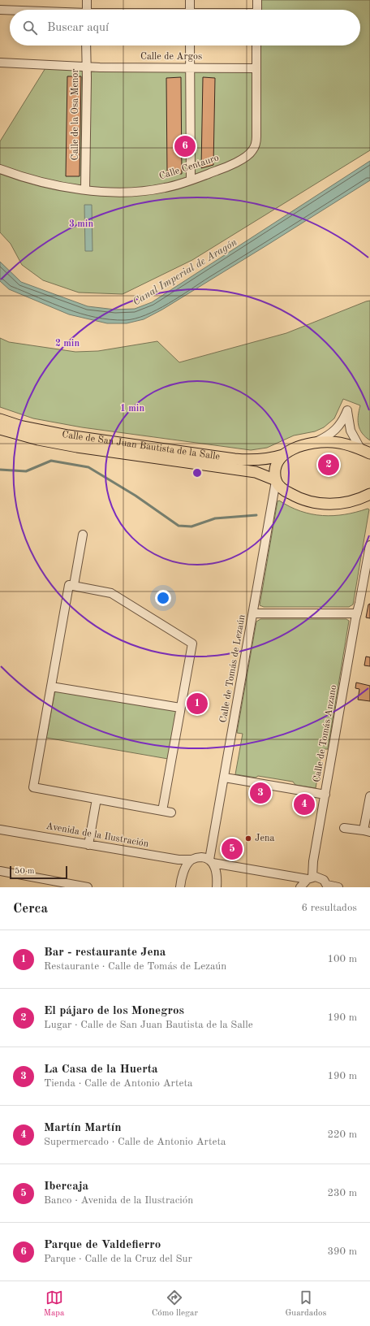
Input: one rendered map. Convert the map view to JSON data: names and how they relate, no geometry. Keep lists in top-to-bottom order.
{
  "streets": {
    "main road": ["Calle de San Juan Bautista de la Salle"],
    "street": [
      "Calle de Argos",
      "Calle de la Osa Menor",
      "Calle Centauro",
      "Calle de Tomás de Lezaún",
      "Calle de Tomás Anzano",
      "Avenida de la Ilustración"
    ]
  },
  "crossings": [
    ["Calle de Argos", "Calle de la Osa Menor"],
    ["Calle de Argos", "Calle Centauro"],
    ["Calle de la Osa Menor", "Calle Centauro"],
    ["Calle de San Juan Bautista de la Salle", "Calle de Tomás de Lezaún"],
    ["Calle de Tomás de Lezaún", "Avenida de la Ilustración"]
  ],
  "water": ["Canal Imperial de Aragón"],
  "places": ["Jena"],
  "scale_bar": "50 m",
  "page": {
    "search": "Buscar aquí",
    "pins": [
      "6",
      "2",
      "1",
      "3",
      "4",
      "5"
    ],
    "scale": "50 m",
    "heading": ["Cerca", "6 resultados"],
    "list": [
      {
        "mark": "1",
        "name": "Bar - restaurante Jena",
        "note": "Restaurante · Calle de Tomás de Lezaún",
        "value": "100 m"
      },
      {
        "mark": "2",
        "name": "El pájaro de los Monegros",
        "note": "Lugar · Calle de San Juan Bautista de la Salle",
        "value": "190 m"
      },
      {
        "mark": "3",
        "name": "La Casa de la Huerta",
        "note": "Tienda · Calle de Antonio Arteta",
        "value": "190 m"
      },
      {
        "mark": "4",
        "name": "Martín Martín",
        "note": "Supermercado · Calle de Antonio Arteta",
        "value": "220 m"
      },
      {
        "mark": "5",
        "name": "Ibercaja",
        "note": "Banco · Avenida de la Ilustración",
        "value": "230 m"
      },
      {
        "mark": "6",
        "name": "Parque de Valdefierro",
        "note": "Parque · Calle de la Cruz del Sur",
        "value": "390 m"
      }
    ],
    "nav": ["Mapa", "Cómo llegar", "Guardados"]
  },
  "rings": ["3 min", "2 min", "1 min"]
}
